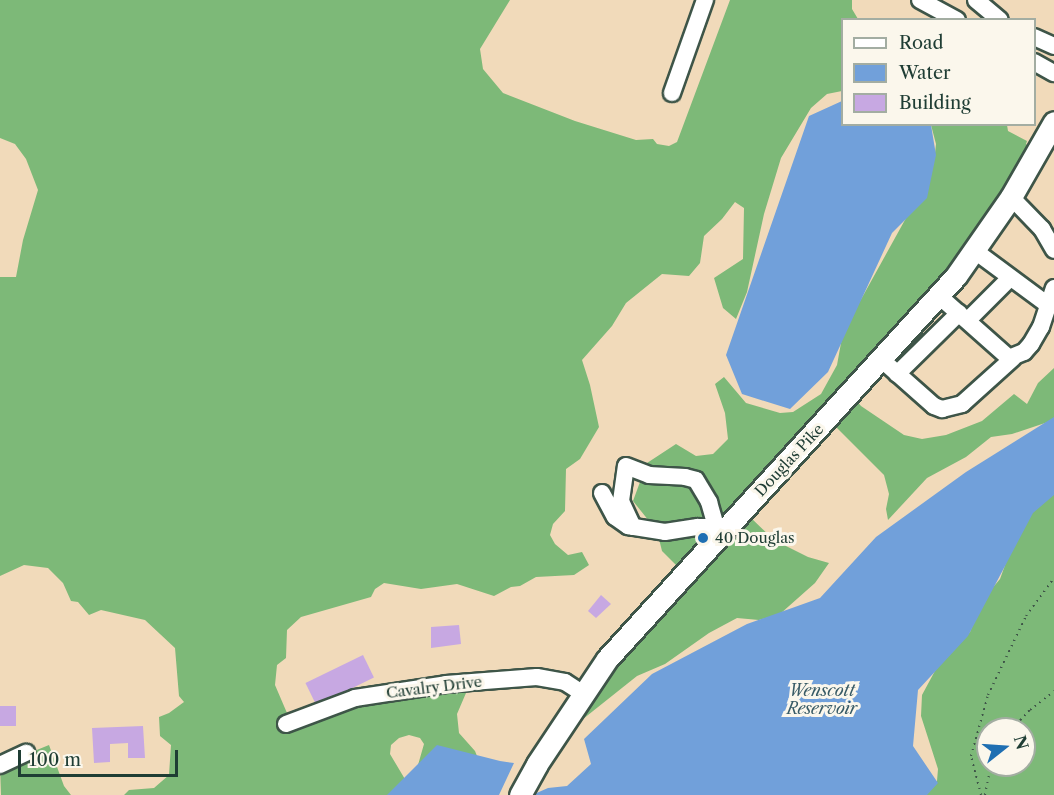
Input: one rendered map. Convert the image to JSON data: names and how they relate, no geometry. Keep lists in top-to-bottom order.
{
  "streets": {
    "main road": ["Douglas Pike"],
    "street": ["Cavalry Drive"]
  },
  "crossings": [
    ["Douglas Pike", "Cavalry Drive"]
  ],
  "water": ["Wenscott Reservoir"],
  "places": ["40 Douglas"],
  "legend": ["Road", "Water", "Building"],
  "scale_bar": "100 m",
  "north": "right"
}
